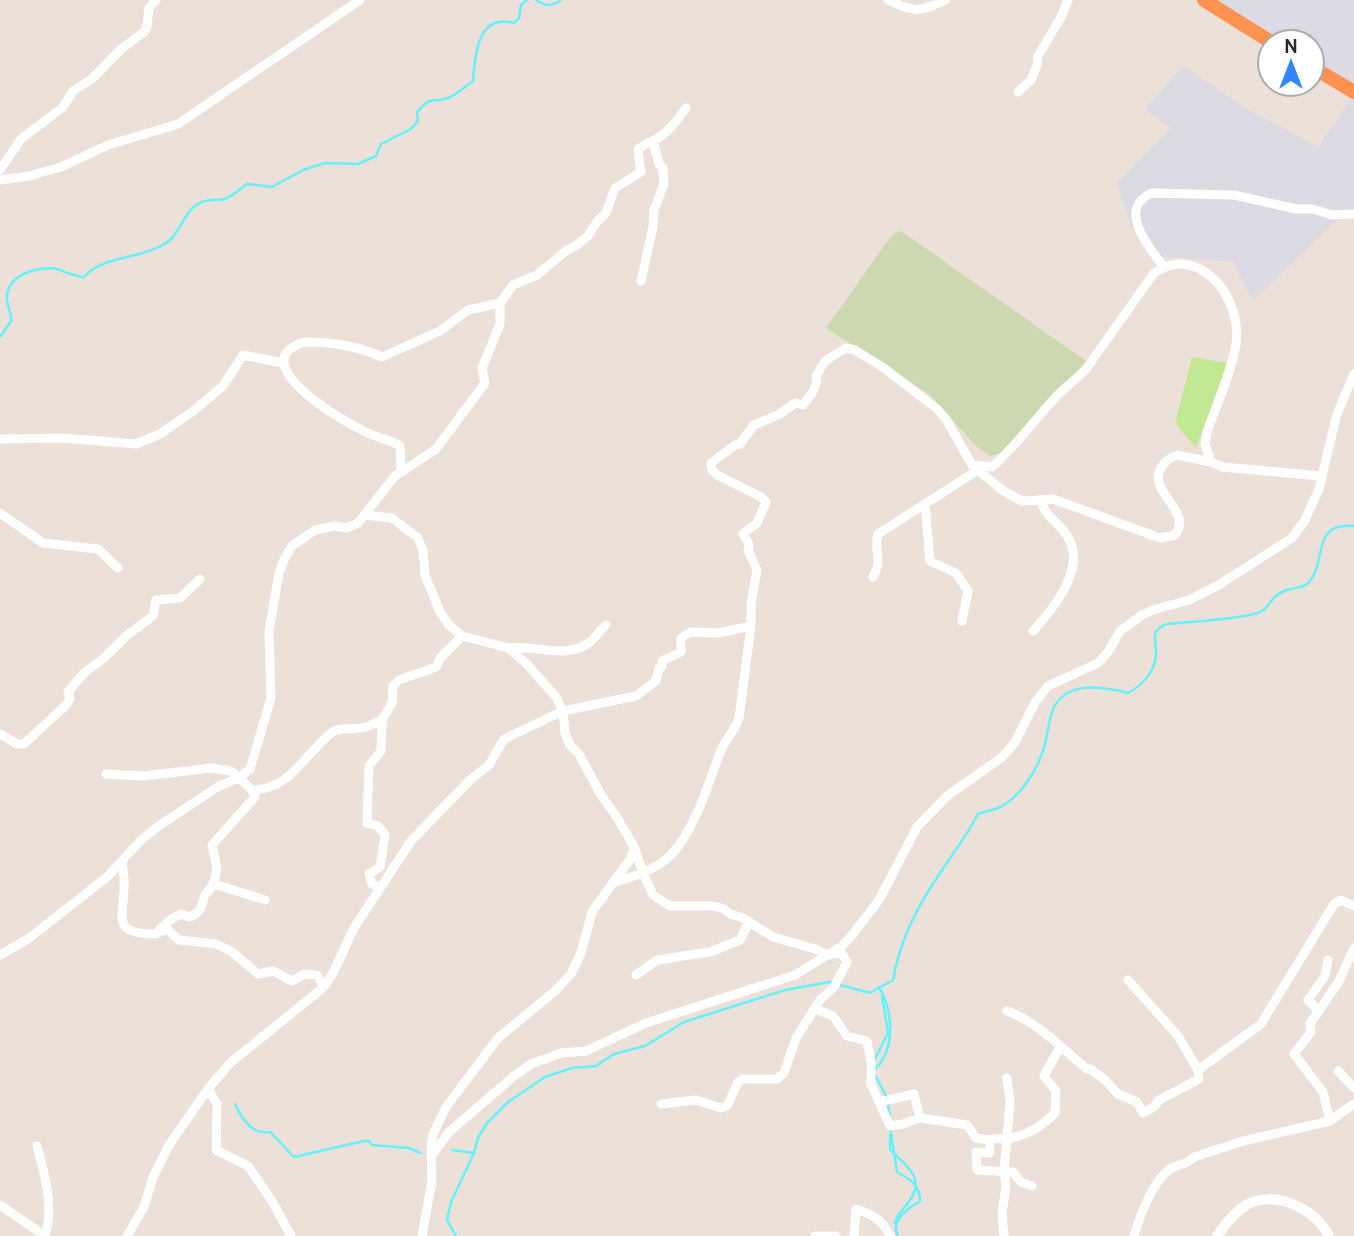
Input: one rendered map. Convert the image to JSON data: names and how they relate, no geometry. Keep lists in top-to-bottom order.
{
  "north": "top"
}
